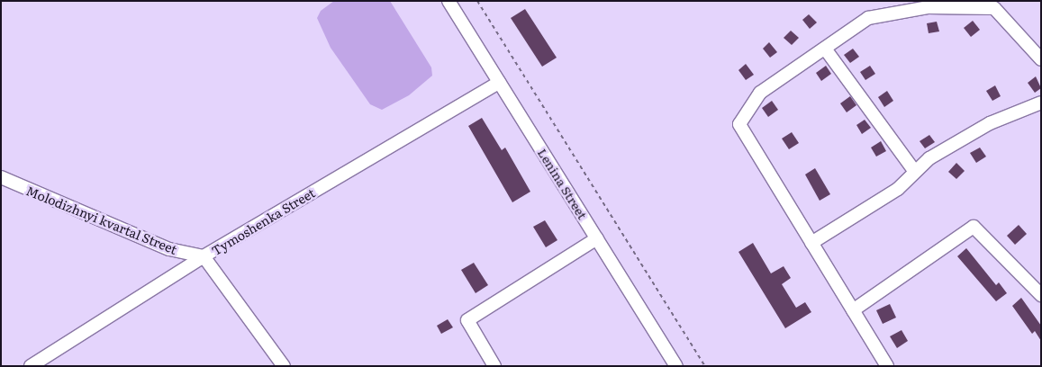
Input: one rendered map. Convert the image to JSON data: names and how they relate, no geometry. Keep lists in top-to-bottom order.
{
  "streets": {
    "street": ["Lenina Street", "Molodizhnyi kvartal Street", "Tymoshenka Street"]
  },
  "crossings": [
    ["Lenina Street", "Tymoshenka Street"],
    ["Molodizhnyi kvartal Street", "Tymoshenka Street"]
  ]
}
